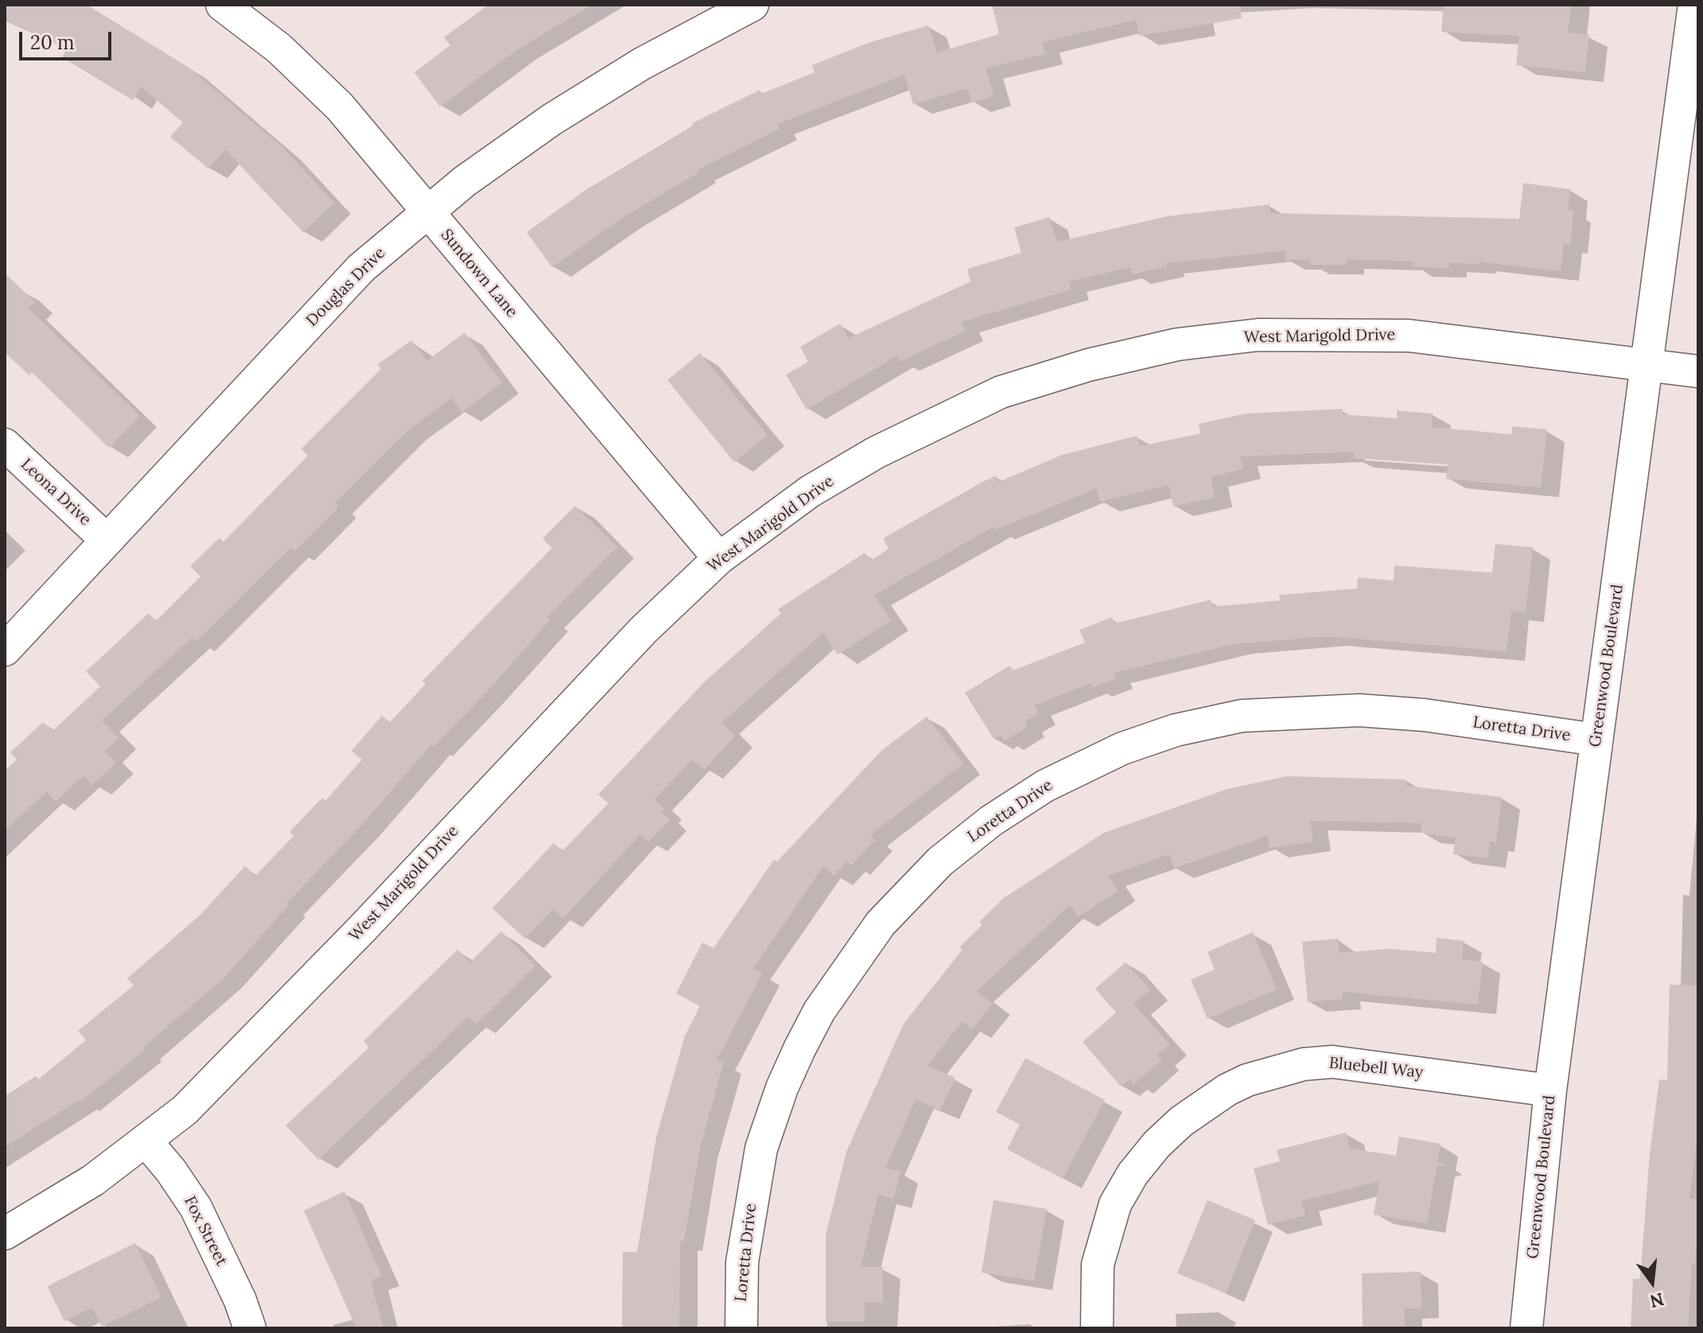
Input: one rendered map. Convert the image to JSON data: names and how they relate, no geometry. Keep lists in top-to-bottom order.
{
  "streets": {
    "street": [
      "Sundown Lane",
      "Douglas Drive",
      "West Marigold Drive",
      "Leona Drive",
      "Greenwood Boulevard",
      "Loretta Drive",
      "Bluebell Way",
      "Fox Street"
    ]
  },
  "crossings": [
    ["Sundown Lane", "Douglas Drive"],
    ["Sundown Lane", "West Marigold Drive"],
    ["Douglas Drive", "Leona Drive"],
    ["West Marigold Drive", "Greenwood Boulevard"],
    ["West Marigold Drive", "Fox Street"],
    ["Greenwood Boulevard", "Loretta Drive"],
    ["Greenwood Boulevard", "Bluebell Way"]
  ],
  "scale_bar": "20 m",
  "north": "bottom"
}
